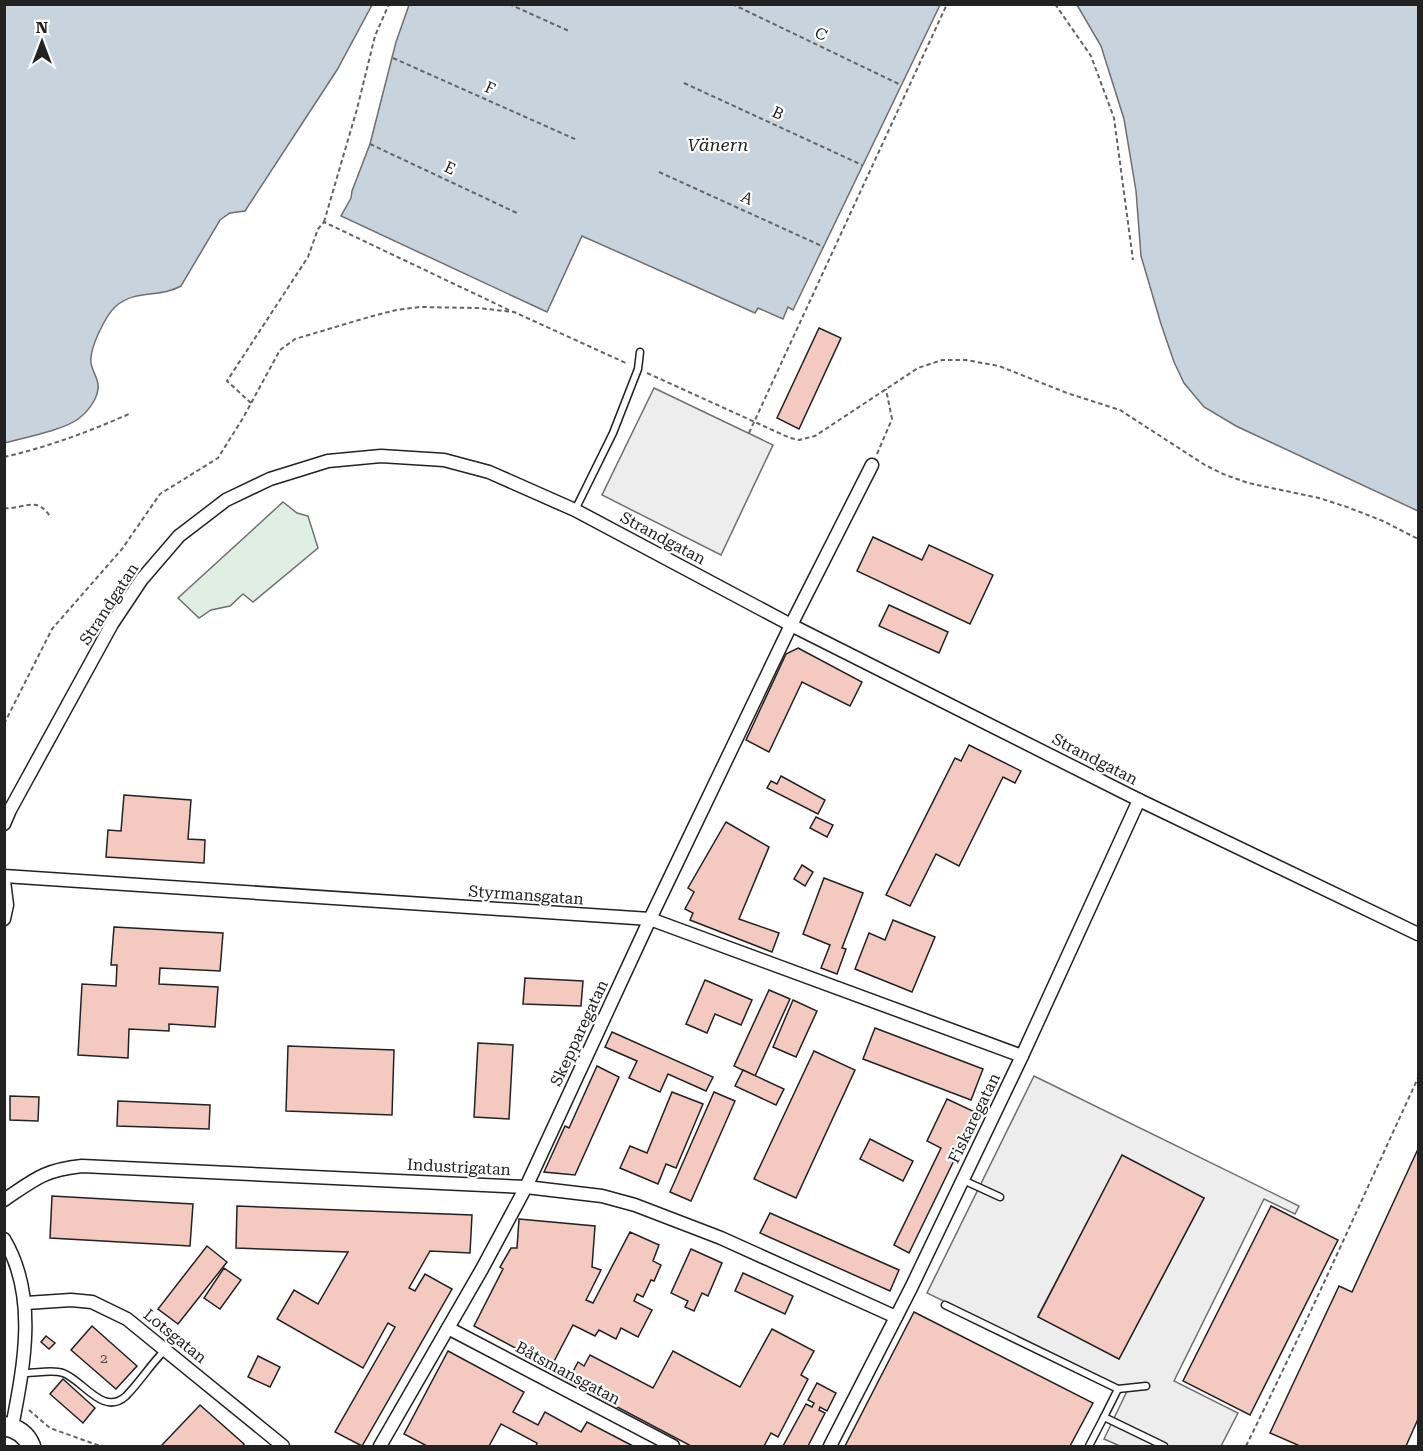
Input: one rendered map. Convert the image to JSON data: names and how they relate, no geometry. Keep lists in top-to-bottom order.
{
  "streets": {
    "street": [
      "Strandgatan",
      "Styrmansgatan",
      "Skepparegatan",
      "Fiskaregatan",
      "Industrigatan",
      "Lotsgatan",
      "Båtsmansgatan"
    ],
    "path": [
      "C",
      "F",
      "B",
      "E",
      "A"
    ]
  },
  "crossings": [
    ["Strandgatan", "Skepparegatan"],
    ["Strandgatan", "Fiskaregatan"],
    ["Styrmansgatan", "Skepparegatan"],
    ["Styrmansgatan", "Fiskaregatan"],
    ["Skepparegatan", "Industrigatan"],
    ["Skepparegatan", "Båtsmansgatan"],
    ["Fiskaregatan", "Industrigatan"]
  ],
  "water": ["Vänern"],
  "house_numbers": ["2"],
  "north": "top"
}
